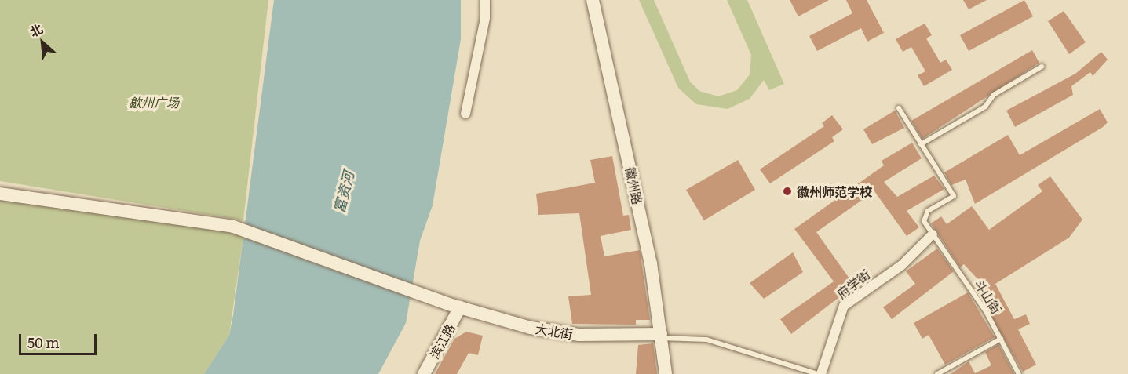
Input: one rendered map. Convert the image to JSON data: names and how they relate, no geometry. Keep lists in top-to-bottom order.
{
  "streets": {
    "street": [
      "徽州路",
      "府学街",
      "大北街",
      "滨江路"
    ],
    "lane": ["斗山街"]
  },
  "crossings": [
    ["徽州路", "大北街"],
    ["府学街", "斗山街"],
    ["大北街", "滨江路"]
  ],
  "water": ["富资河"],
  "parks": ["歙州广场"],
  "places": ["徽州师范学校"],
  "scale_bar": "50 m",
  "north": "top left"
}
